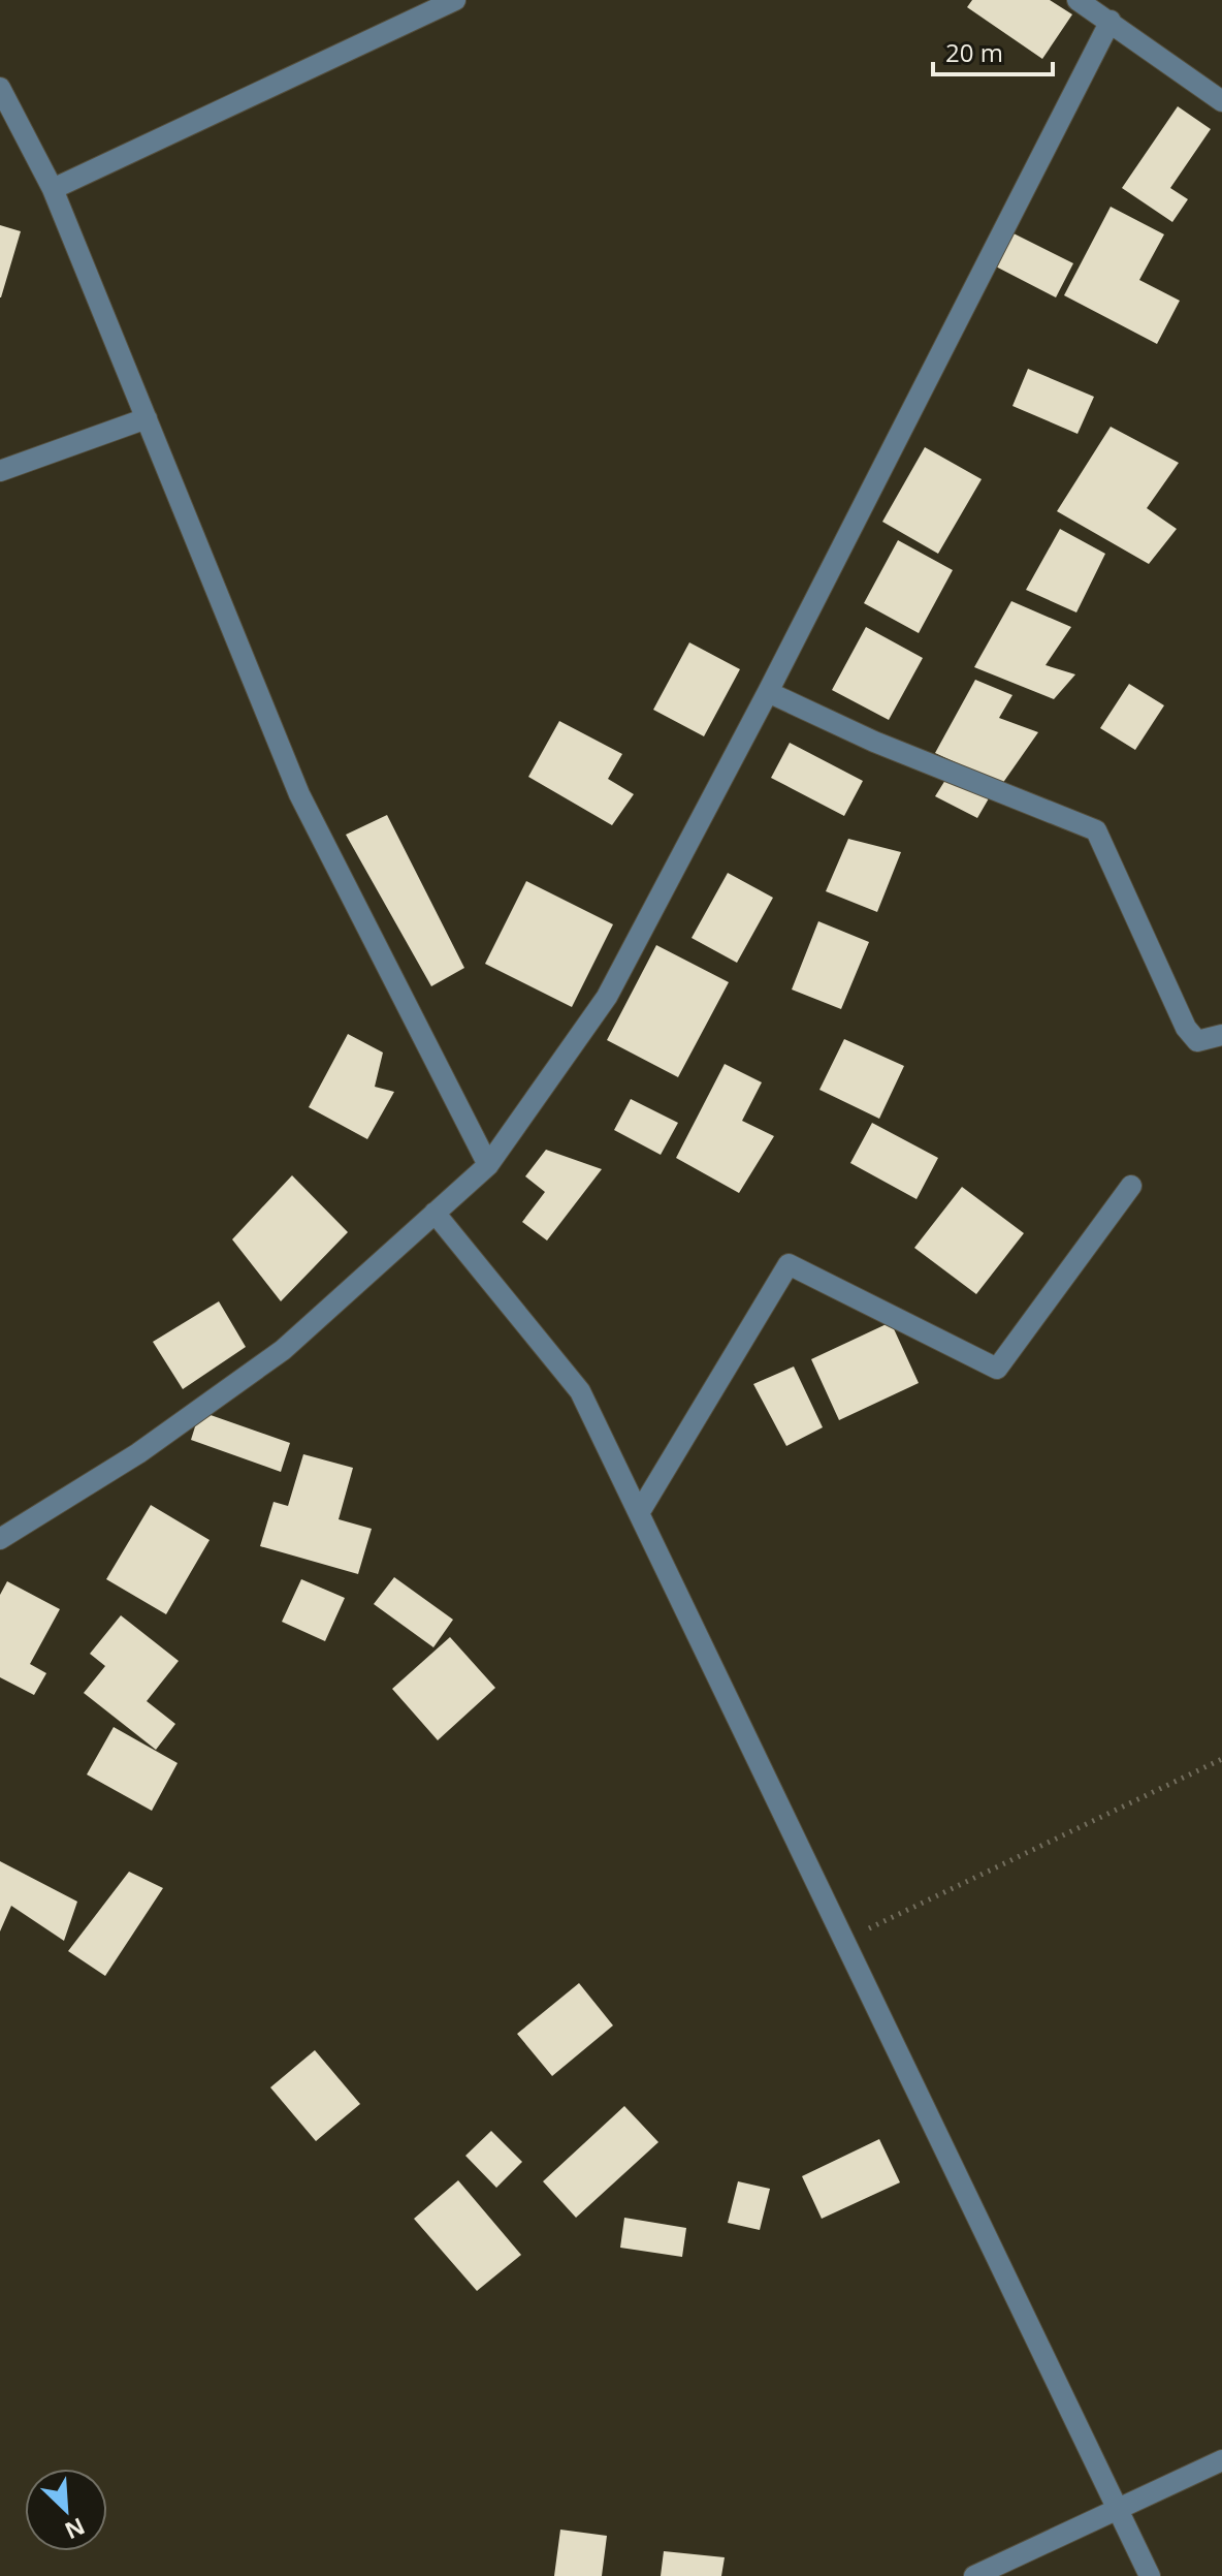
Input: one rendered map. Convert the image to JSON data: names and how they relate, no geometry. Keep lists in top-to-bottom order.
{
  "scale_bar": "20 m",
  "north": "bottom right"
}
